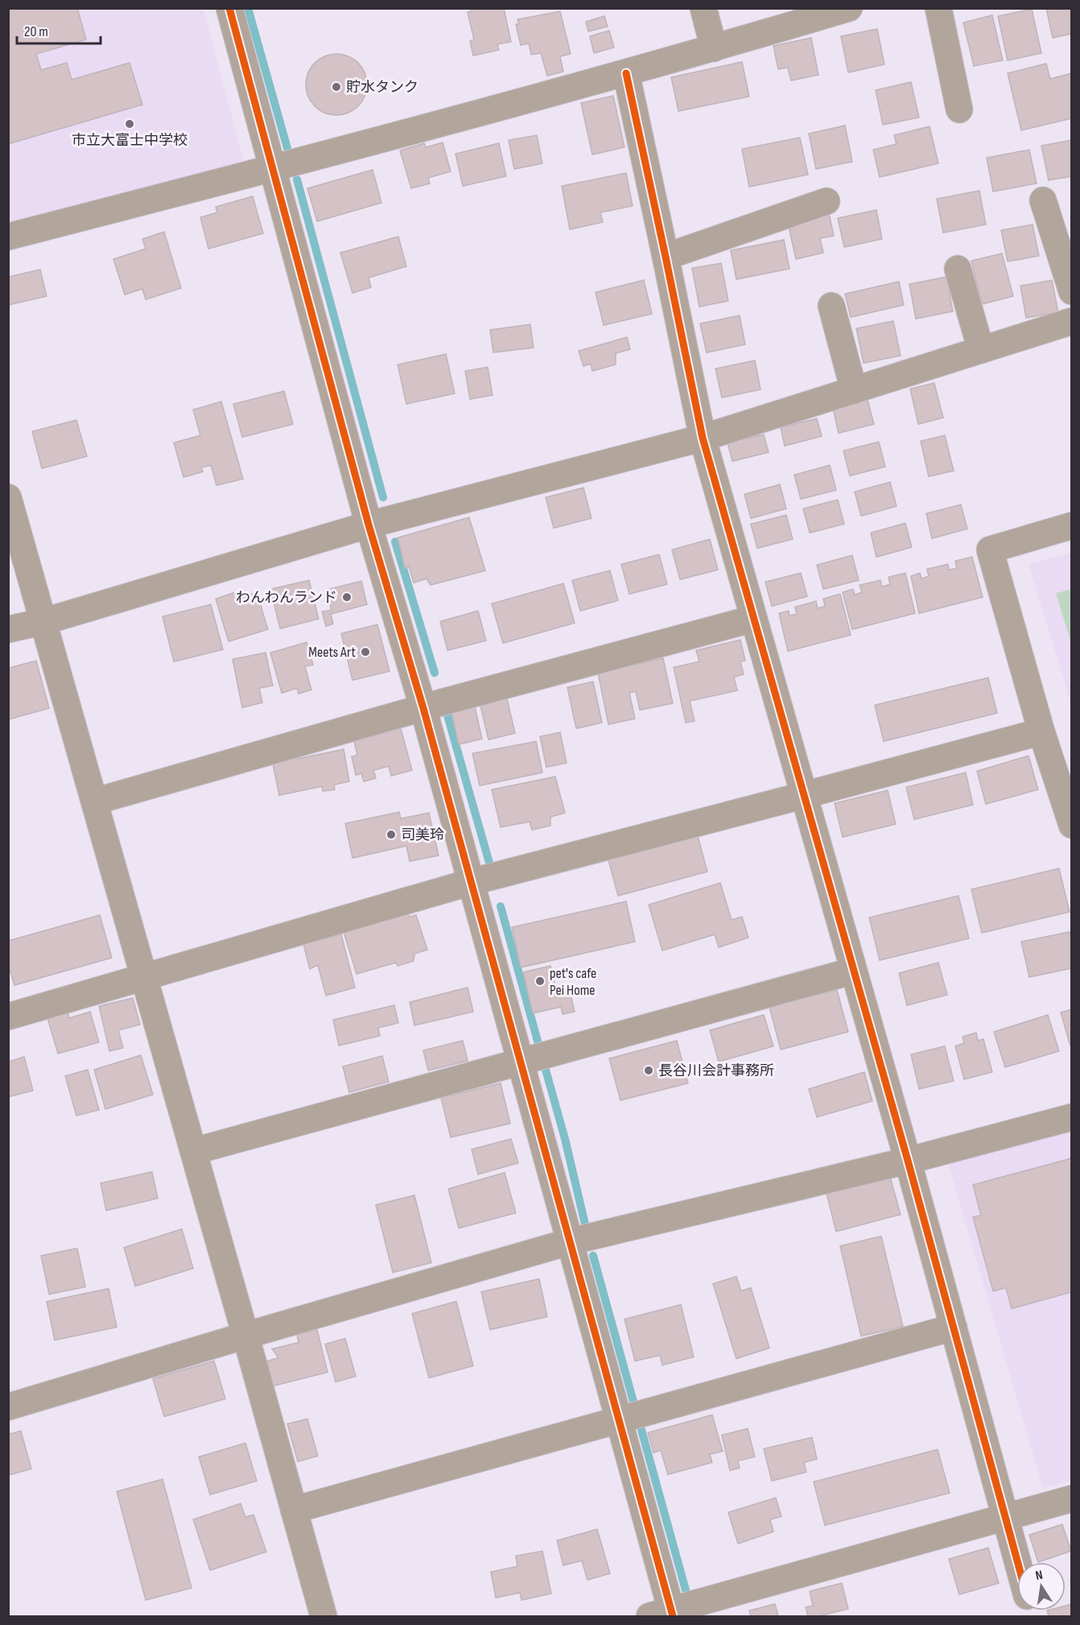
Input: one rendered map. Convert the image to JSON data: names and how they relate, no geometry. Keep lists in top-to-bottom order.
{
  "places": [
    "貯水タンク",
    "市立大富士中学校",
    "わんわんランド",
    "Meets Art",
    "司美玲",
    "pet's cafe Pei Home",
    "長谷川会計事務所"
  ],
  "scale_bar": "20 m",
  "north": "top"
}
